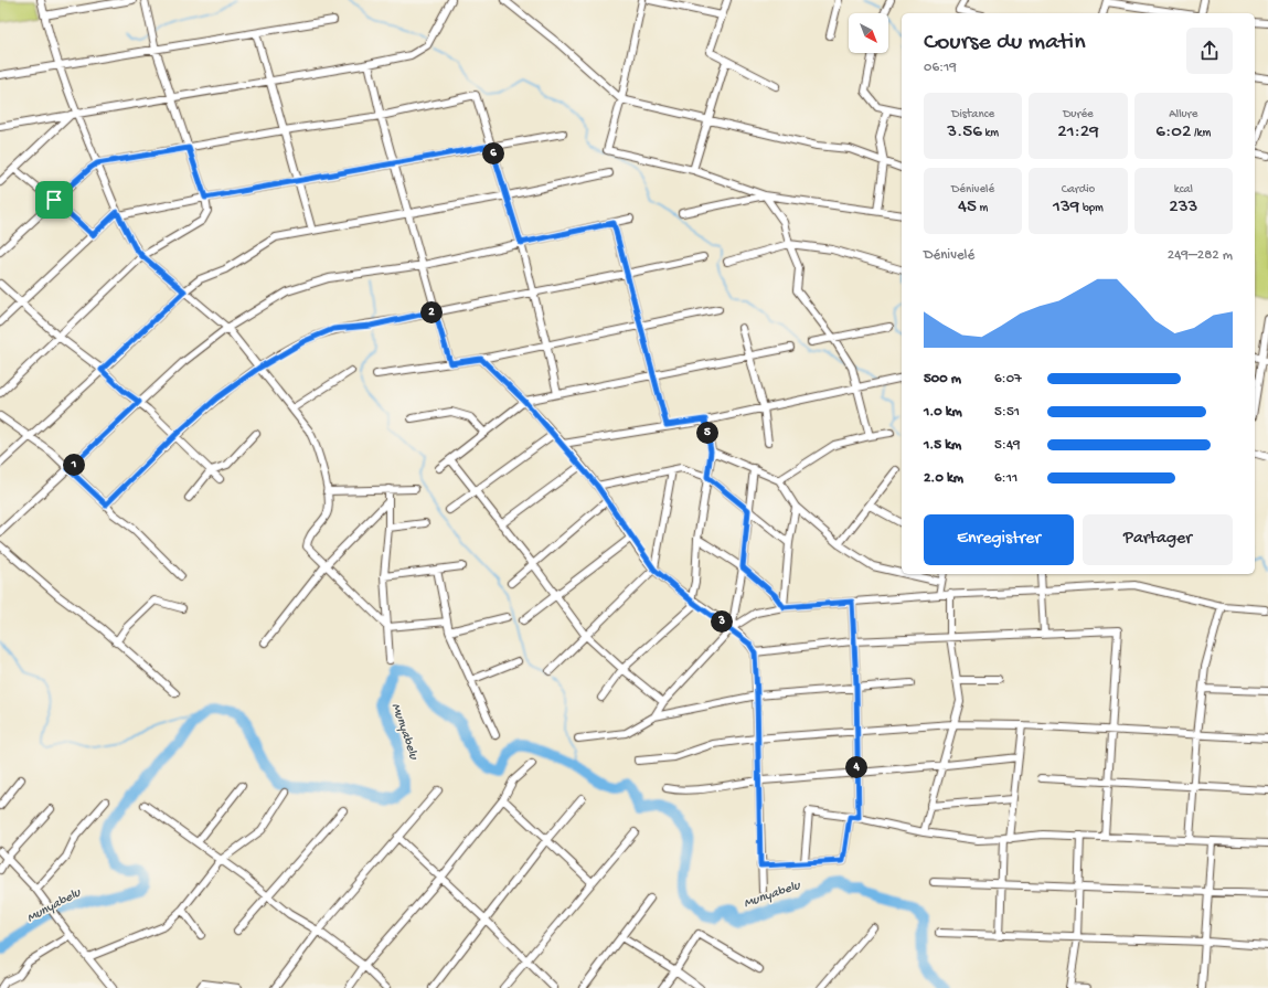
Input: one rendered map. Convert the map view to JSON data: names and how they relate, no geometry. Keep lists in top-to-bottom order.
{
  "water": ["Munyabelu"],
  "north": "bottom right",
  "page": {
    "heading": ["Course du matin", "06:19"],
    "stats": [
      ["Distance", "3.56 km"],
      ["Durée", "21:29"],
      ["Allure", "6:02 /km"],
      ["Dénivelé", "45 m"],
      ["Cardio", "139 bpm"],
      ["kcal", "233"]
    ],
    "pins": [
      "6",
      "2",
      "5",
      "1",
      "3",
      "4"
    ],
    "chart": ["Dénivelé", "249–282 m"],
    "list": [
      {
        "name": "500 m",
        "note": "6:07"
      },
      {
        "name": "1.0 km",
        "note": "5:51"
      },
      {
        "name": "1.5 km",
        "note": "5:49"
      },
      {
        "name": "2.0 km",
        "note": "6:11"
      }
    ],
    "buttons": ["Enregistrer", "Partager"]
  }
}
